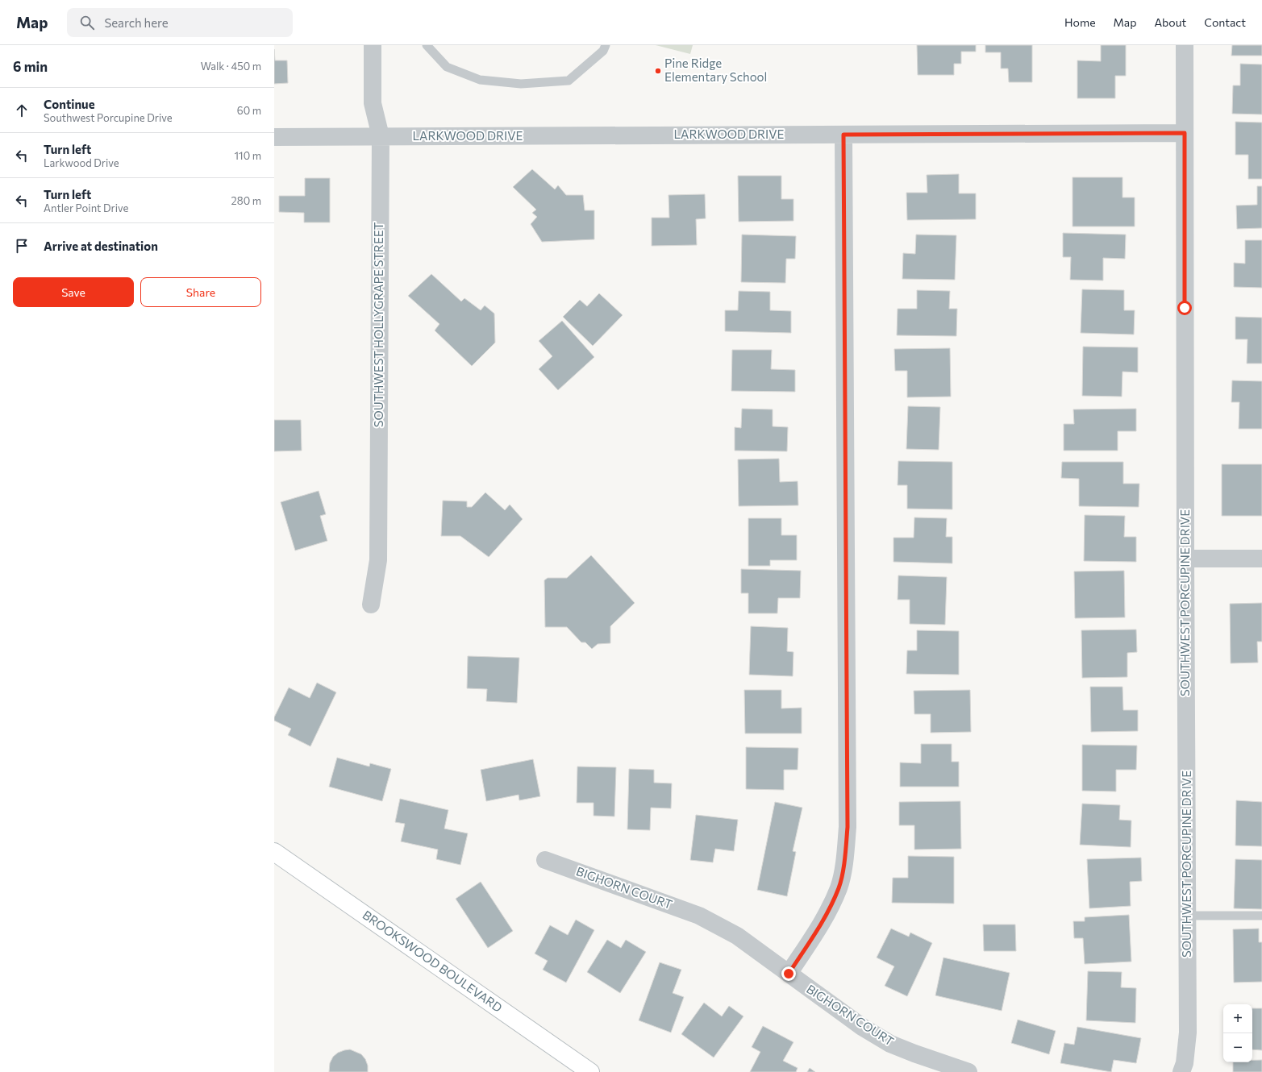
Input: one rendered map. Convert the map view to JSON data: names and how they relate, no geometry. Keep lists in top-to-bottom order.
{
  "streets": {
    "main road": ["BROOKSWOOD BOULEVARD"],
    "street": [
      "LARKWOOD DRIVE",
      "SOUTHWEST HOLLYGRAPE STREET",
      "SOUTHWEST PORCUPINE DRIVE",
      "BIGHORN COURT"
    ]
  },
  "crossings": [
    ["LARKWOOD DRIVE", "SOUTHWEST HOLLYGRAPE STREET"],
    ["LARKWOOD DRIVE", "SOUTHWEST PORCUPINE DRIVE"]
  ],
  "places": ["Pine Ridge Elementary School"],
  "page": {
    "header": "Map",
    "search": "Search here",
    "nav": [
      "Home",
      "Map",
      "About",
      "Contact"
    ],
    "heading": ["6 min", "Walk · 450 m"],
    "list": [
      ["Continue", "Southwest Porcupine Drive", "60 m"],
      ["Turn left", "Larkwood Drive", "110 m"],
      ["Turn left", "Antler Point Drive", "280 m"],
      "Arrive at destination"
    ],
    "buttons": ["Save", "Share"],
    "map_buttons": ["+", "−"]
  }
}
